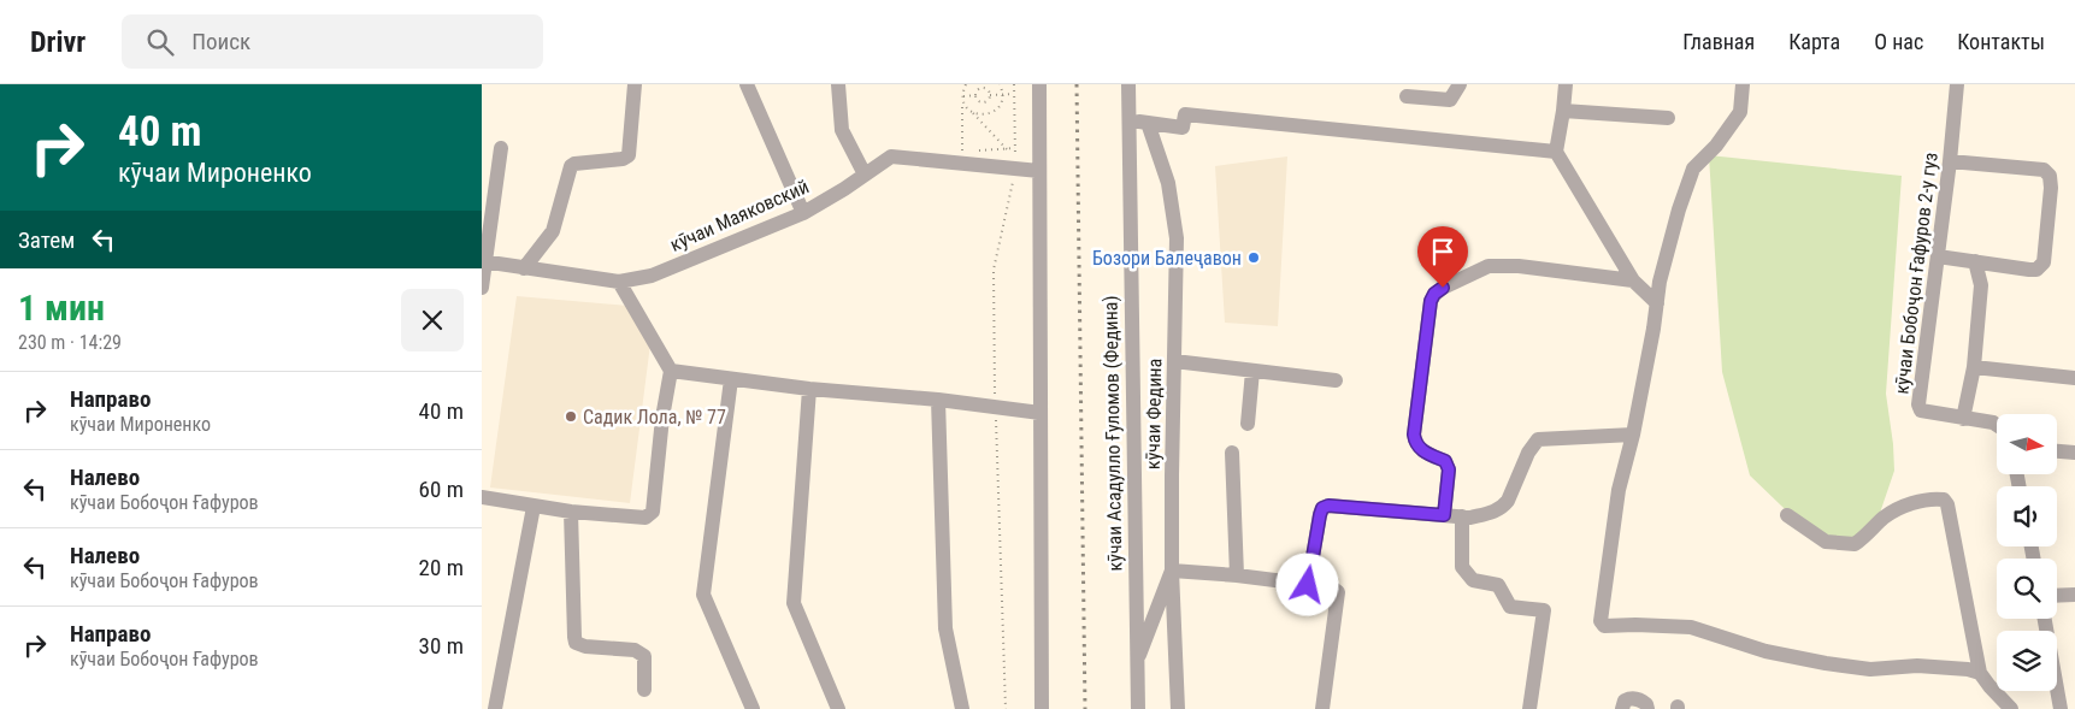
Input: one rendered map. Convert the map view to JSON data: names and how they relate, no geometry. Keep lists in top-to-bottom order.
{
  "streets": {
    "street": [
      "кӯчаи Маяковский",
      "кӯчаи Бобоҷон Ғафуров 2-у гуз",
      "кӯчаи Федина",
      "кӯчаи Асадулло Ғуломов (Федина)"
    ]
  },
  "places": ["Бозори Балеҷавон", "Садик Лола, № 77"],
  "north": "right",
  "page": {
    "header": "Drivr",
    "search": "Поиск",
    "nav": [
      "Главная",
      "Карта",
      "О нас",
      "Контакты"
    ],
    "turn": ["40 m", "кӯчаи Мироненко"],
    "then": "Затем",
    "heading": ["1 мин", "230 m · 14:29"],
    "list": [
      {
        "name": "Направо",
        "note": "кӯчаи Мироненко",
        "value": "40 m"
      },
      {
        "name": "Налево",
        "note": "кӯчаи Бобоҷон Ғафуров",
        "value": "60 m"
      },
      {
        "name": "Налево",
        "note": "кӯчаи Бобоҷон Ғафуров",
        "value": "20 m"
      },
      {
        "name": "Направо",
        "note": "кӯчаи Бобоҷон Ғафуров",
        "value": "30 m"
      }
    ]
  }
}
